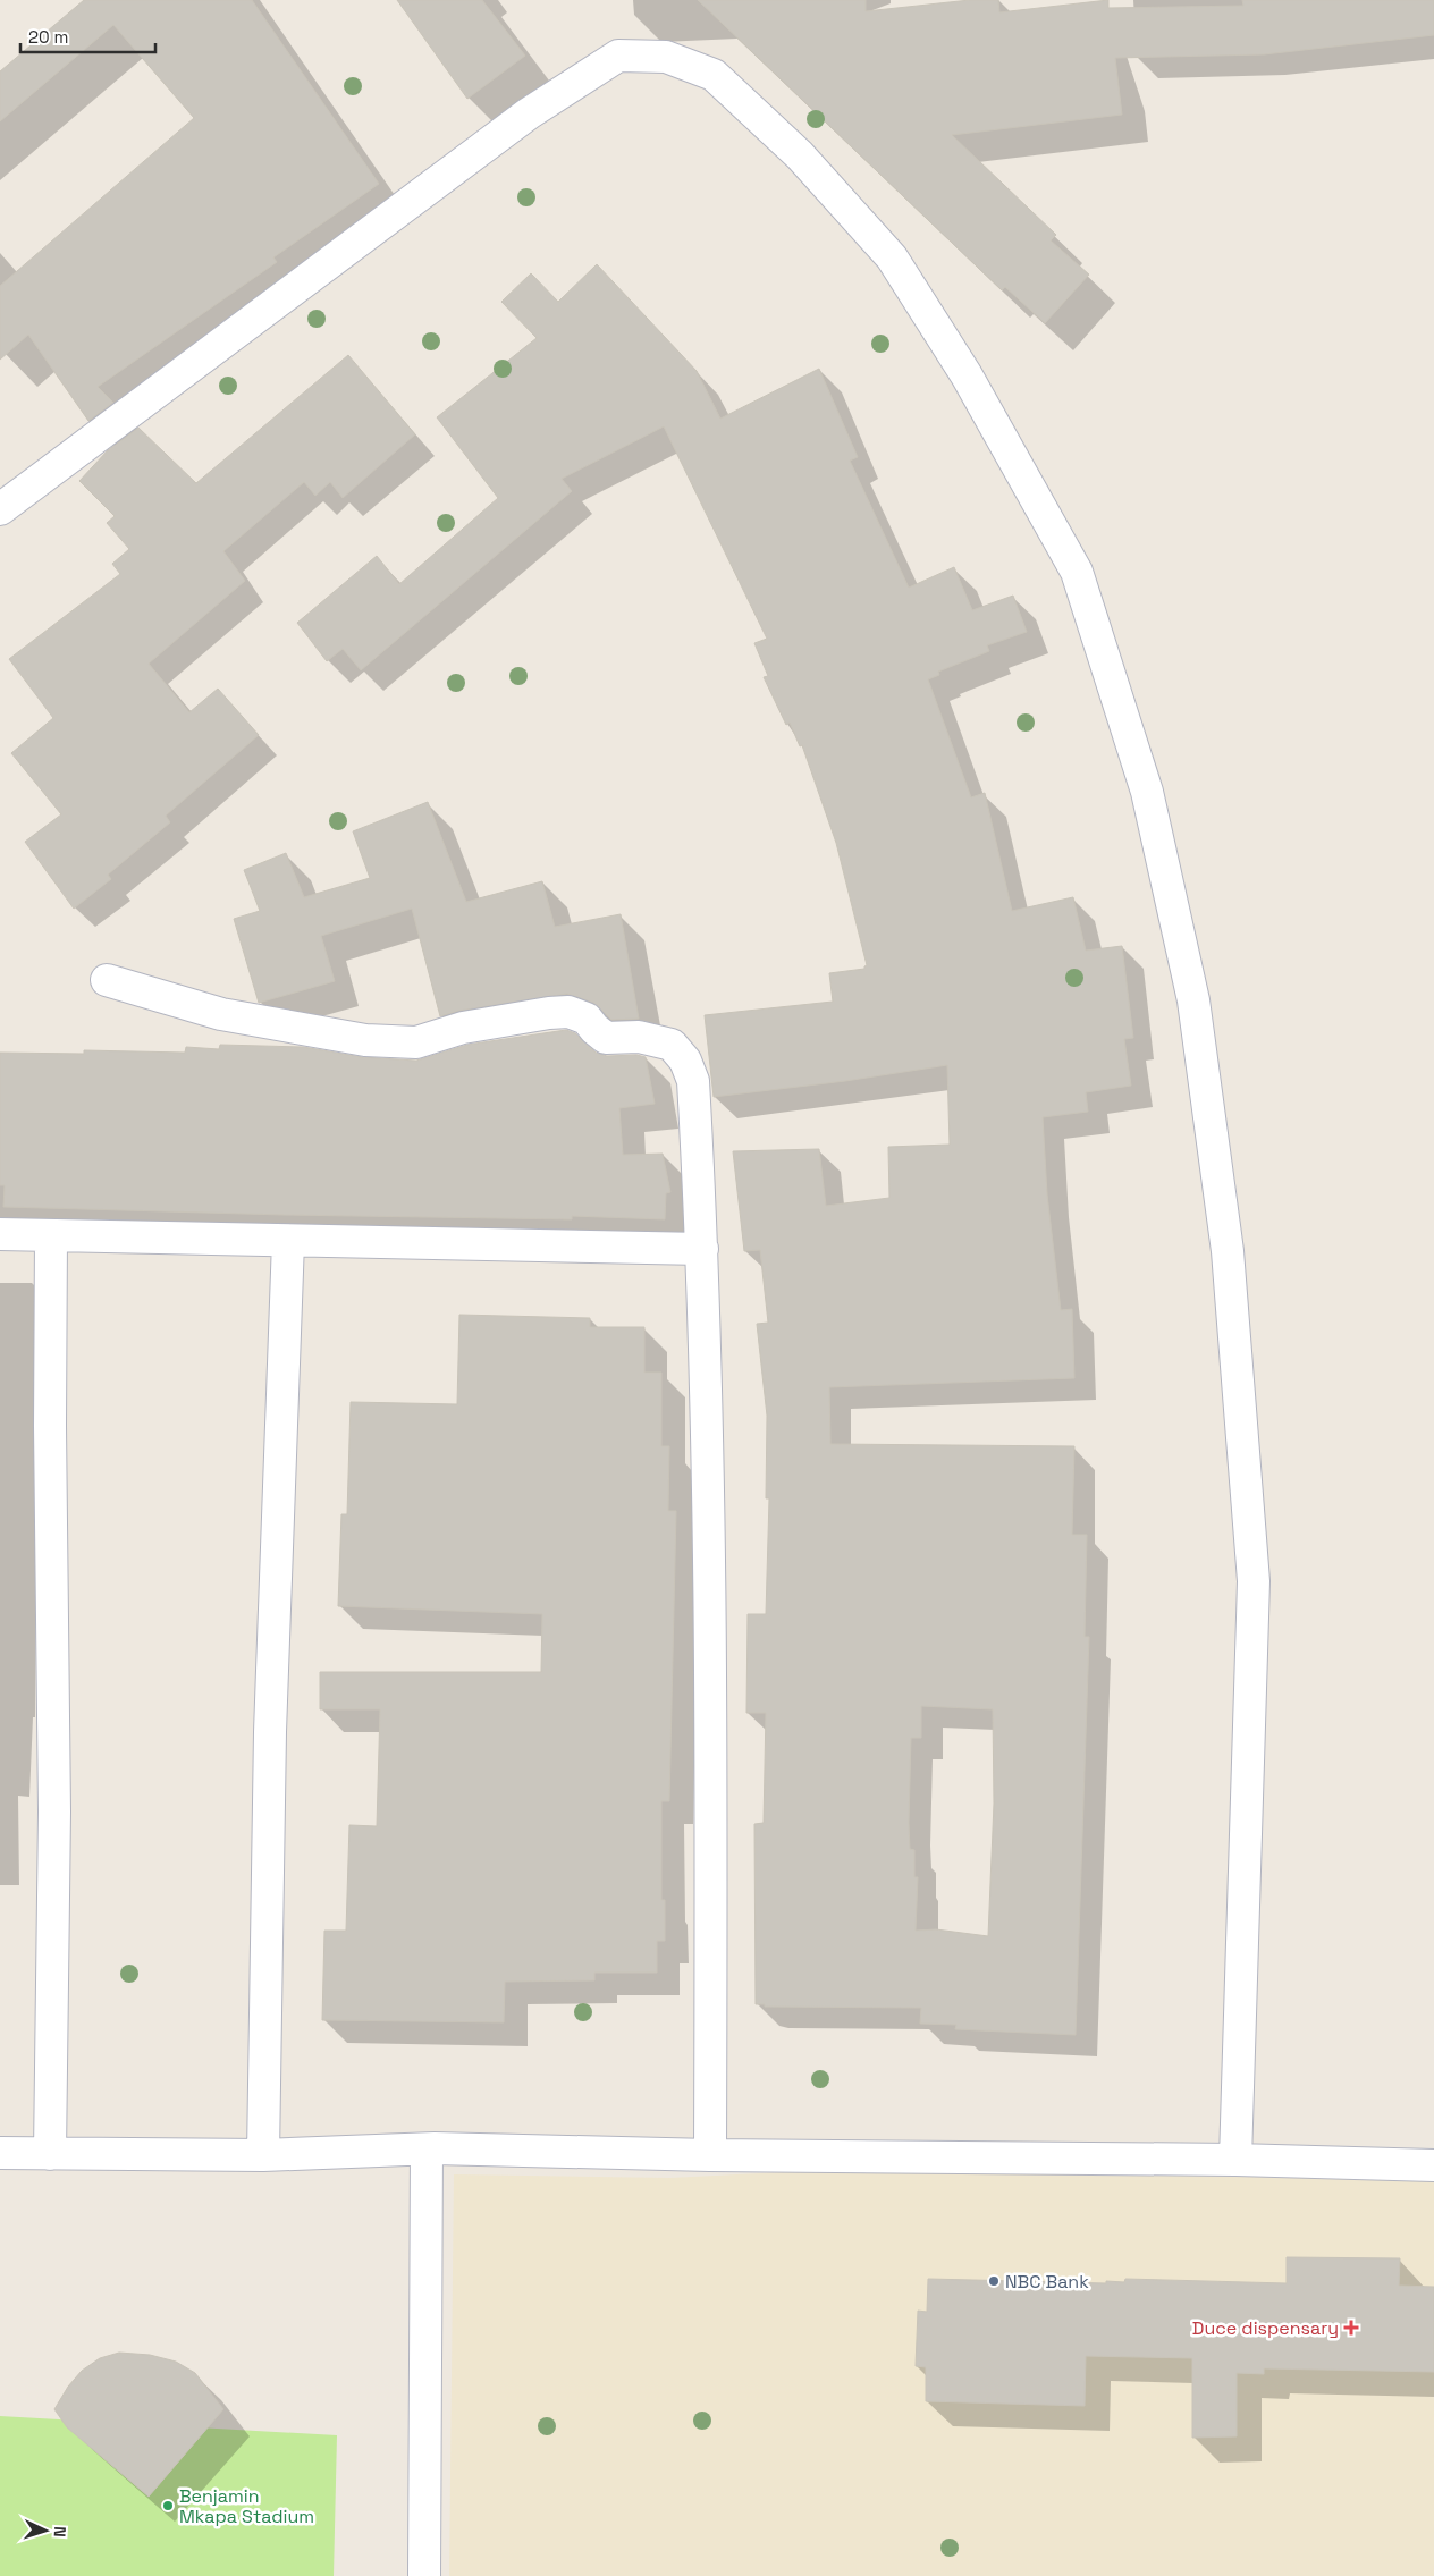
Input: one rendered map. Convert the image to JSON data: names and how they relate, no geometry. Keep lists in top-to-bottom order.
{
  "places": {
    "other": ["NBC Bank", "Benjamin Mkapa Stadium"],
    "health": ["Duce dispensary"]
  },
  "scale_bar": "20 m",
  "north": "right"
}
